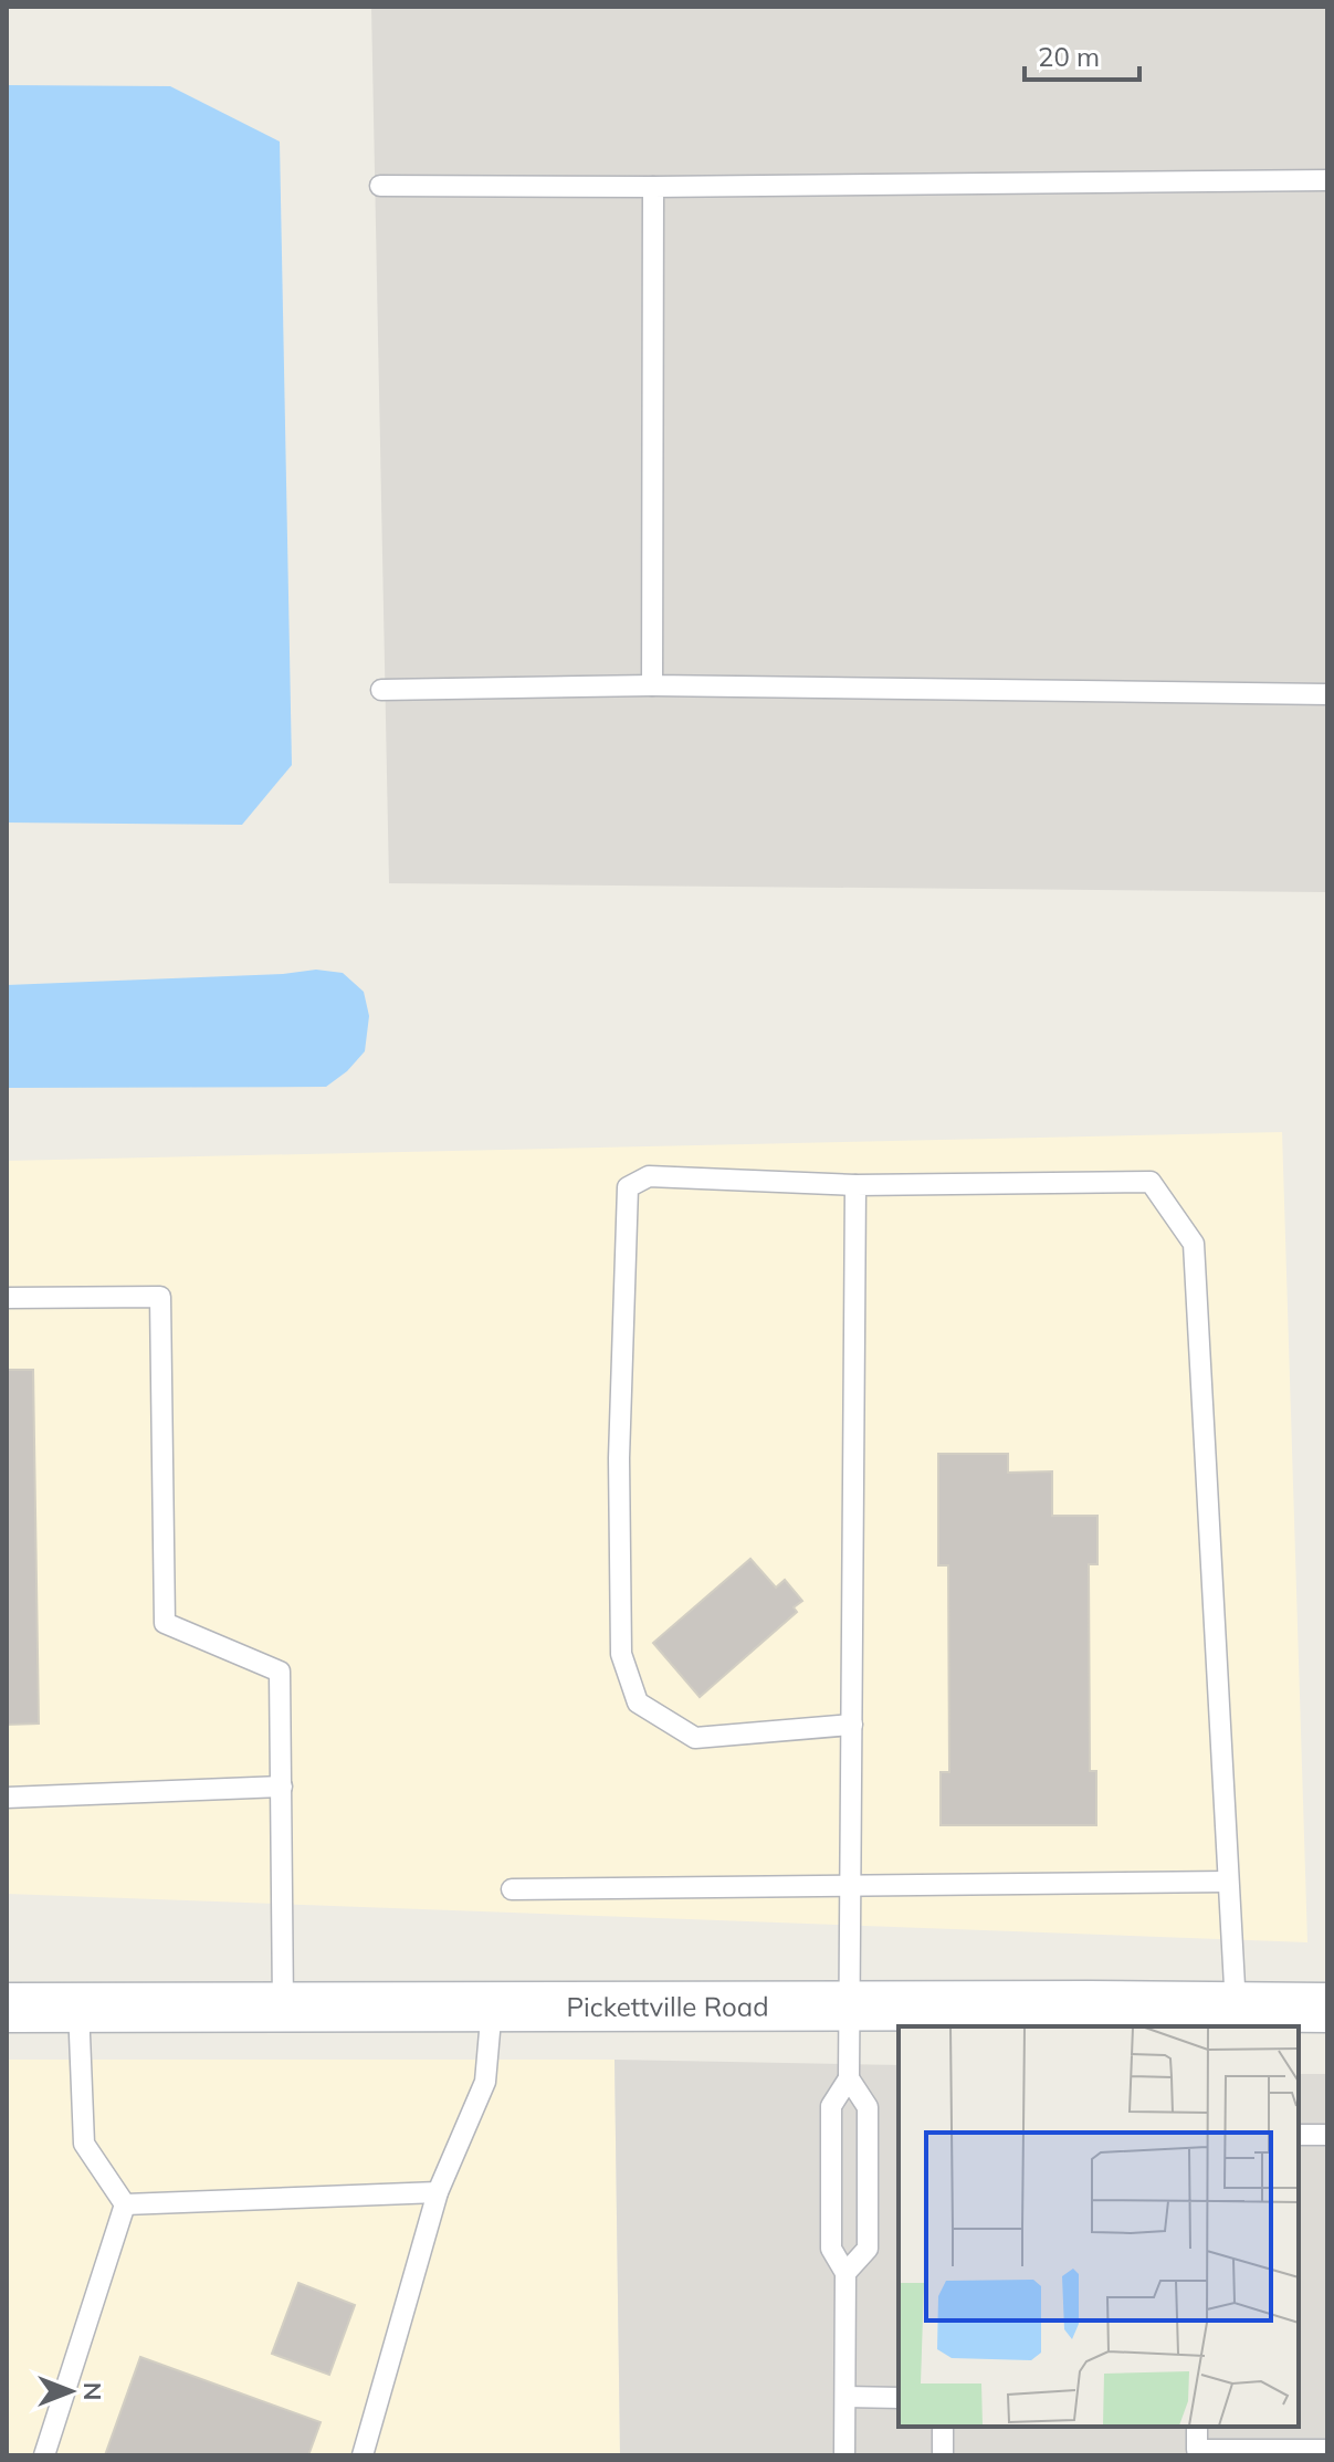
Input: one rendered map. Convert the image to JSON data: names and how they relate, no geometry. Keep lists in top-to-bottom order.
{
  "streets": {
    "street": ["Pickettville Road"]
  },
  "scale_bar": "20 m",
  "north": "right"
}
